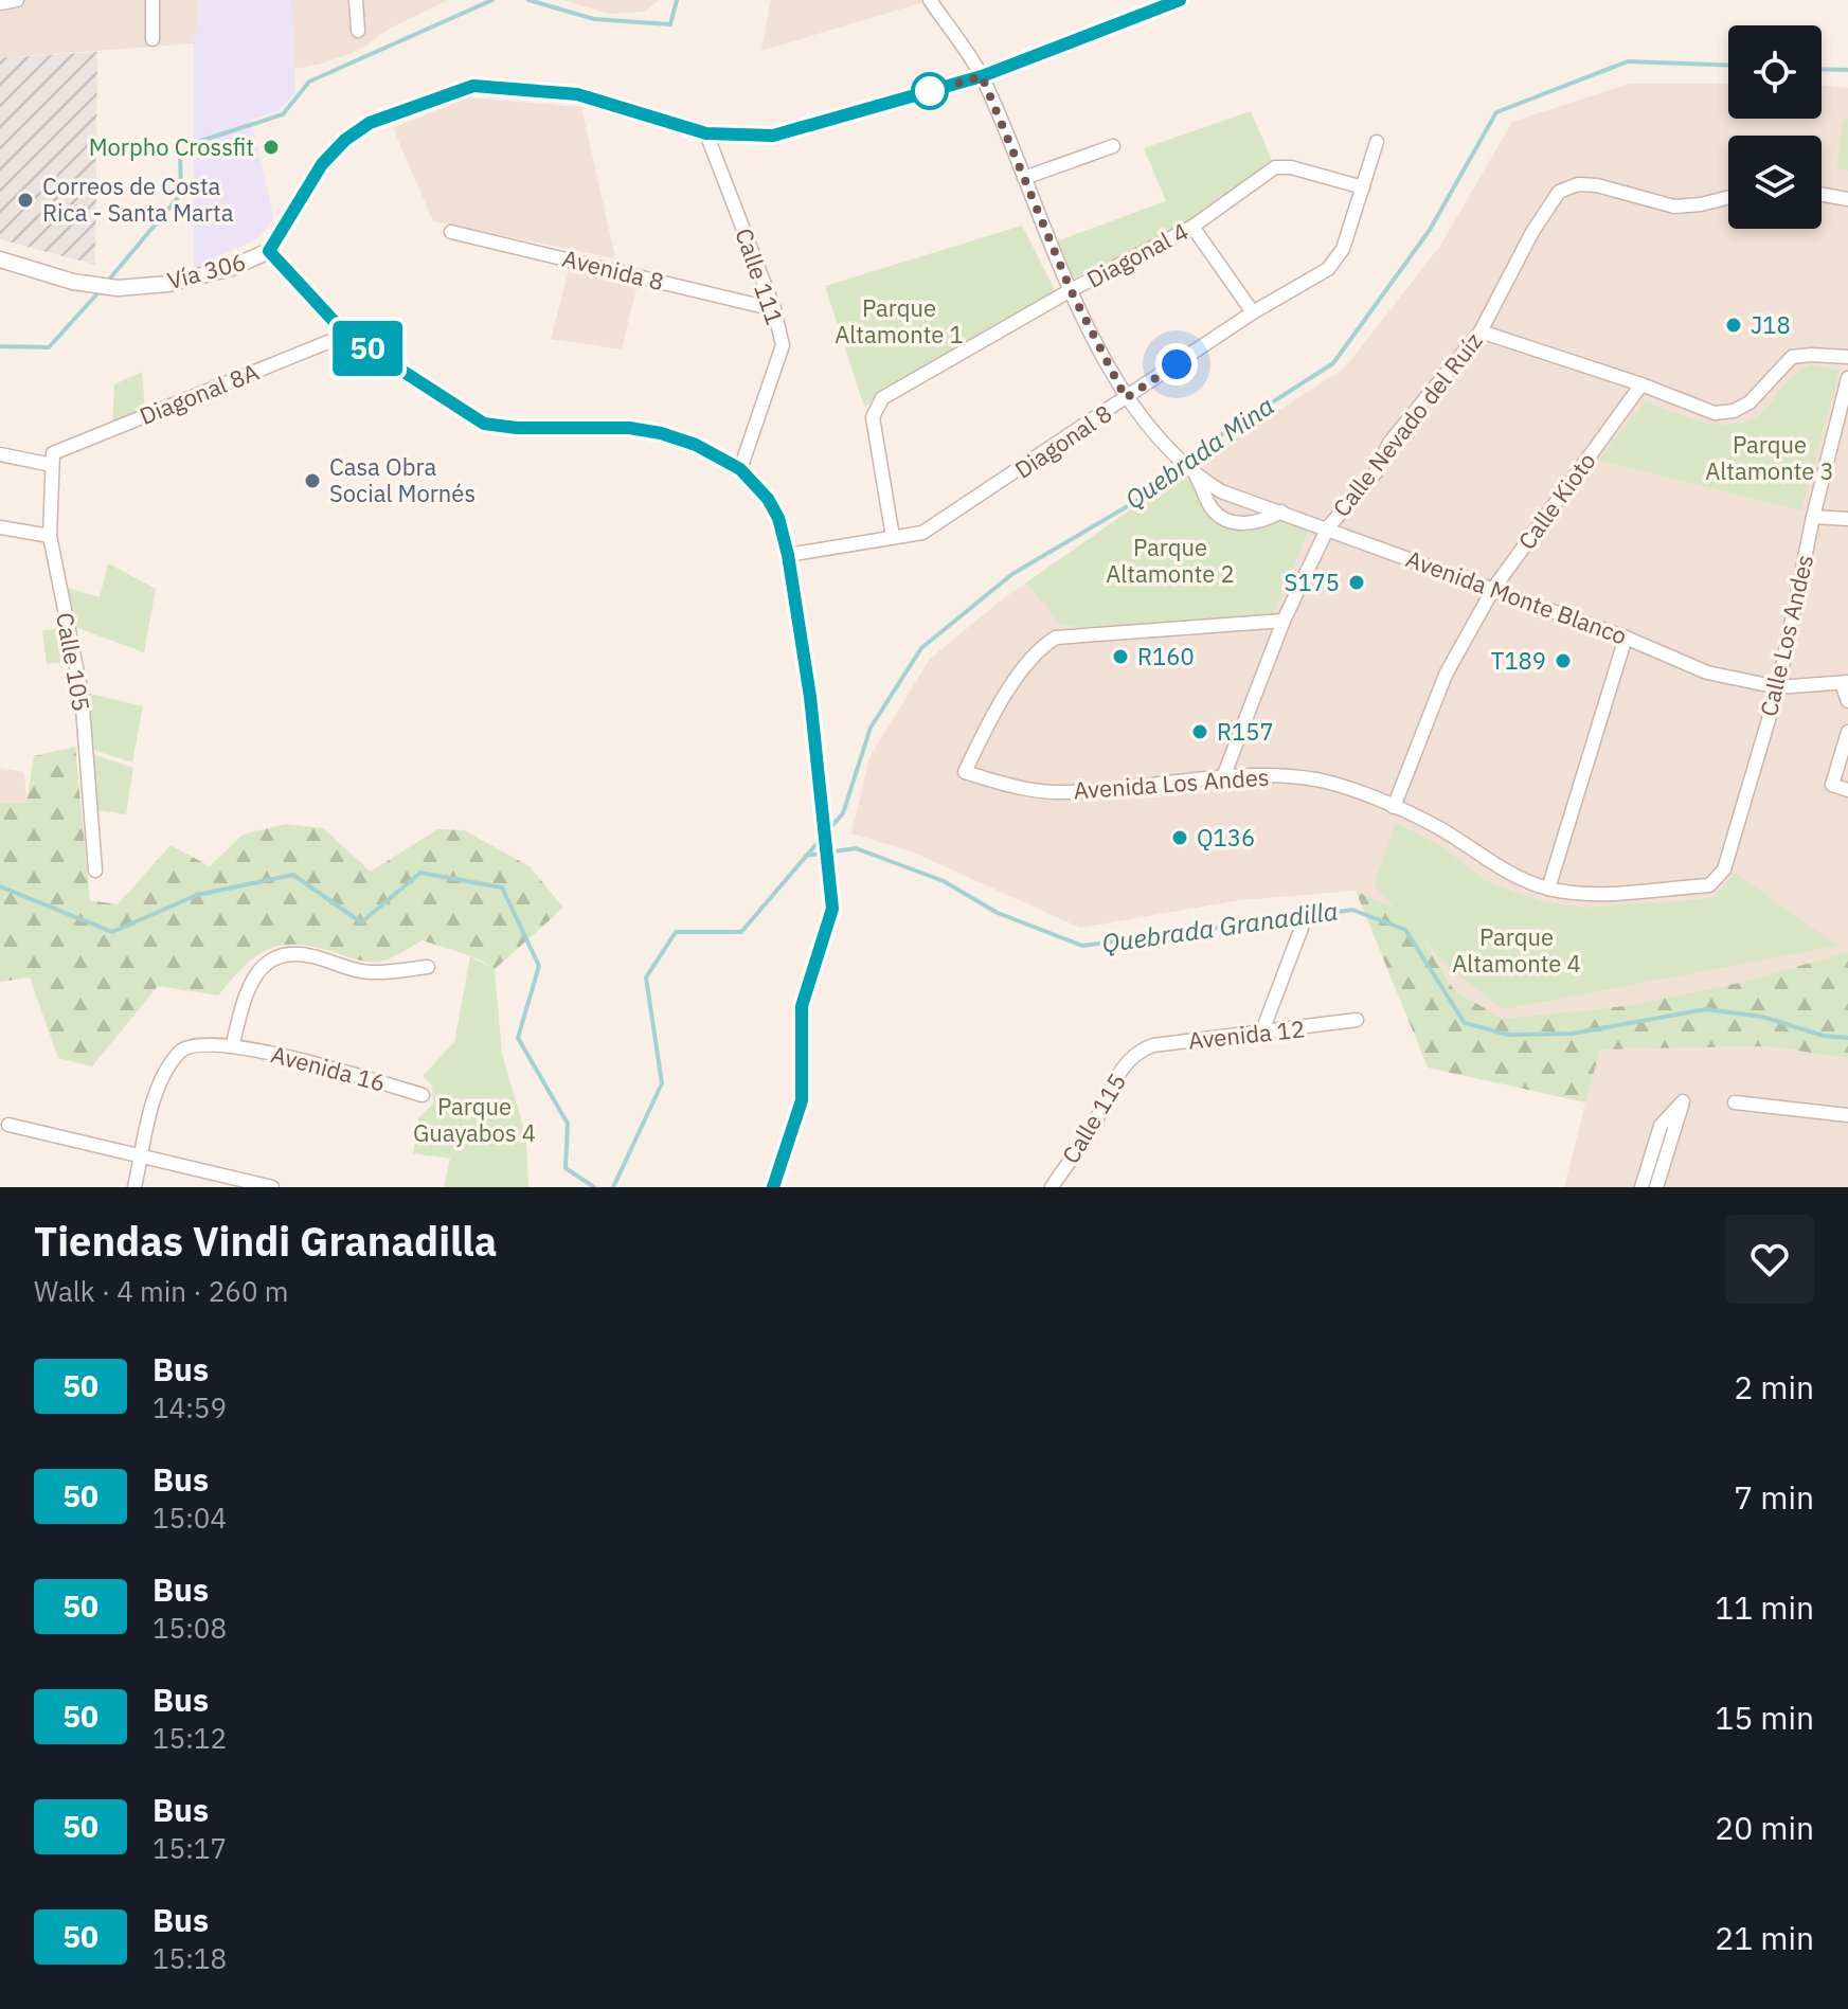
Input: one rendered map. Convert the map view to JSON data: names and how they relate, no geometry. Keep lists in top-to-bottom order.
{
  "streets": {
    "street": [
      "Diagonal 4",
      "Avenida 8",
      "Vía 306",
      "Calle 111",
      "Diagonal 8A",
      "Calle Nevado del Ruíz",
      "Diagonal 8",
      "Calle Kioto",
      "Avenida Monte Blanco",
      "Calle Los Andes",
      "Calle 105",
      "Avenida Los Andes",
      "Avenida 12",
      "Avenida 16",
      "Calle 115"
    ]
  },
  "crossings": [
    ["Diagonal 4", "Diagonal 8"],
    ["Avenida 8", "Calle 111"],
    ["Vía 306", "Calle 111"],
    ["Diagonal 8A", "Calle 105"],
    ["Calle Nevado del Ruíz", "Avenida Monte Blanco"],
    ["Calle Nevado del Ruíz", "Avenida Los Andes"],
    ["Calle Kioto", "Avenida Monte Blanco"],
    ["Calle Kioto", "Avenida Los Andes"],
    ["Avenida Monte Blanco", "Calle Los Andes"],
    ["Calle Los Andes", "Avenida Los Andes"],
    ["Avenida 12", "Calle 115"]
  ],
  "water": ["Quebrada Mina", "Quebrada Granadilla"],
  "parks": [
    "Parque Altamonte 1",
    "Parque Altamonte 3",
    "Parque Altamonte 2",
    "Parque Altamonte 4",
    "Parque Guayabos 4"
  ],
  "places": [
    "Morpho Crossfit",
    "Correos de Costa Rica - Santa Marta",
    "J18",
    "Casa Obra Social Mornés",
    "S175",
    "R160",
    "T189",
    "R157",
    "Q136"
  ],
  "lines": ["bus line 50"],
  "page": {
    "on_map": "50",
    "heading": ["Tiendas Vindi Granadilla", "Walk · 4 min · 260 m"],
    "list": [
      {
        "mark": "50",
        "name": "Bus",
        "note": "14:59",
        "value": "2 min"
      },
      {
        "mark": "50",
        "name": "Bus",
        "note": "15:04",
        "value": "7 min"
      },
      {
        "mark": "50",
        "name": "Bus",
        "note": "15:08",
        "value": "11 min"
      },
      {
        "mark": "50",
        "name": "Bus",
        "note": "15:12",
        "value": "15 min"
      },
      {
        "mark": "50",
        "name": "Bus",
        "note": "15:17",
        "value": "20 min"
      },
      {
        "mark": "50",
        "name": "Bus",
        "note": "15:18",
        "value": "21 min"
      }
    ]
  }
}
